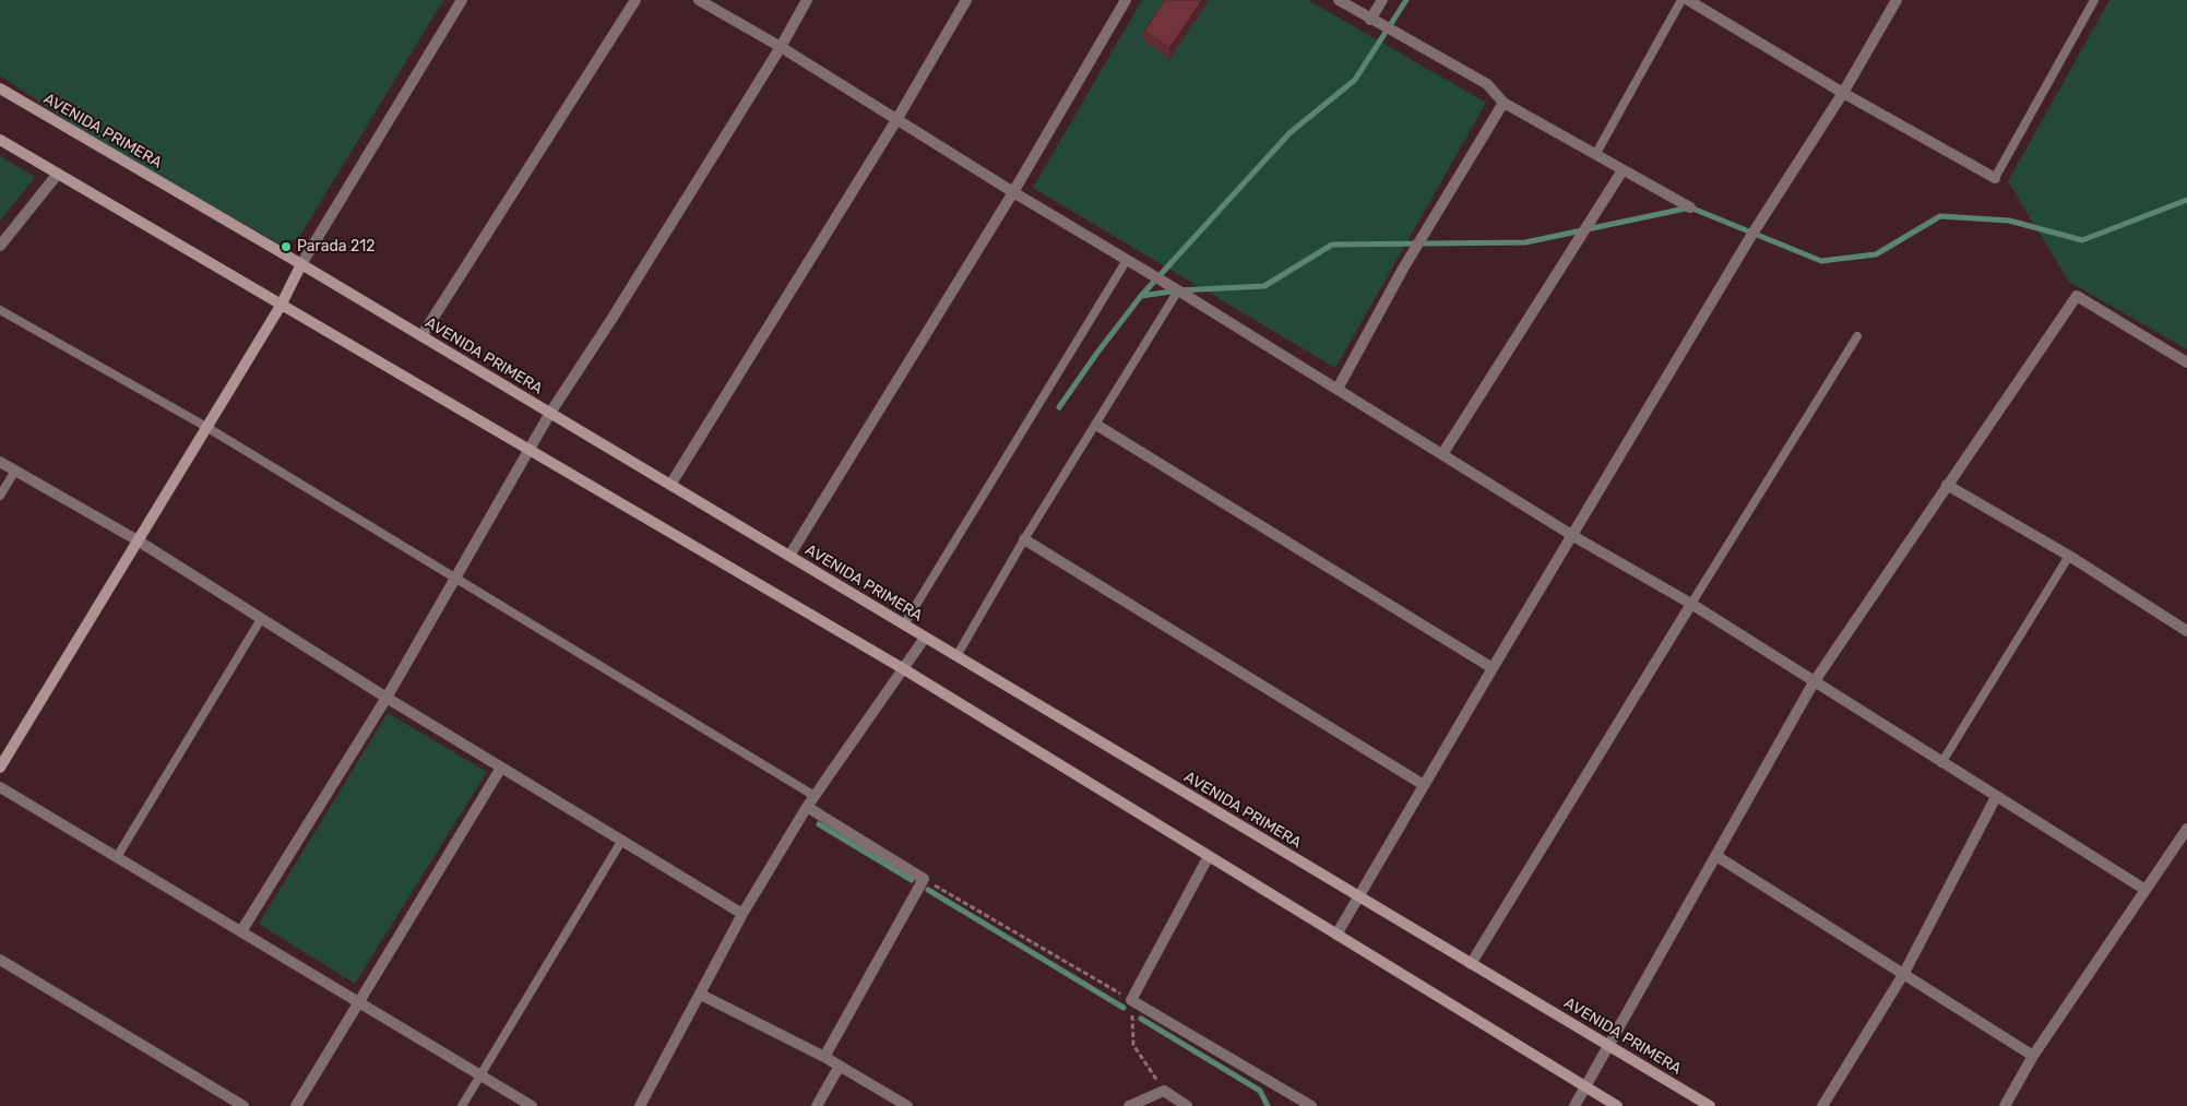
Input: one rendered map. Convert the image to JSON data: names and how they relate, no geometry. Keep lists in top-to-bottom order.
{
  "streets": {
    "main road": ["AVENIDA PRIMERA"]
  },
  "places": ["Parada 212"]
}
